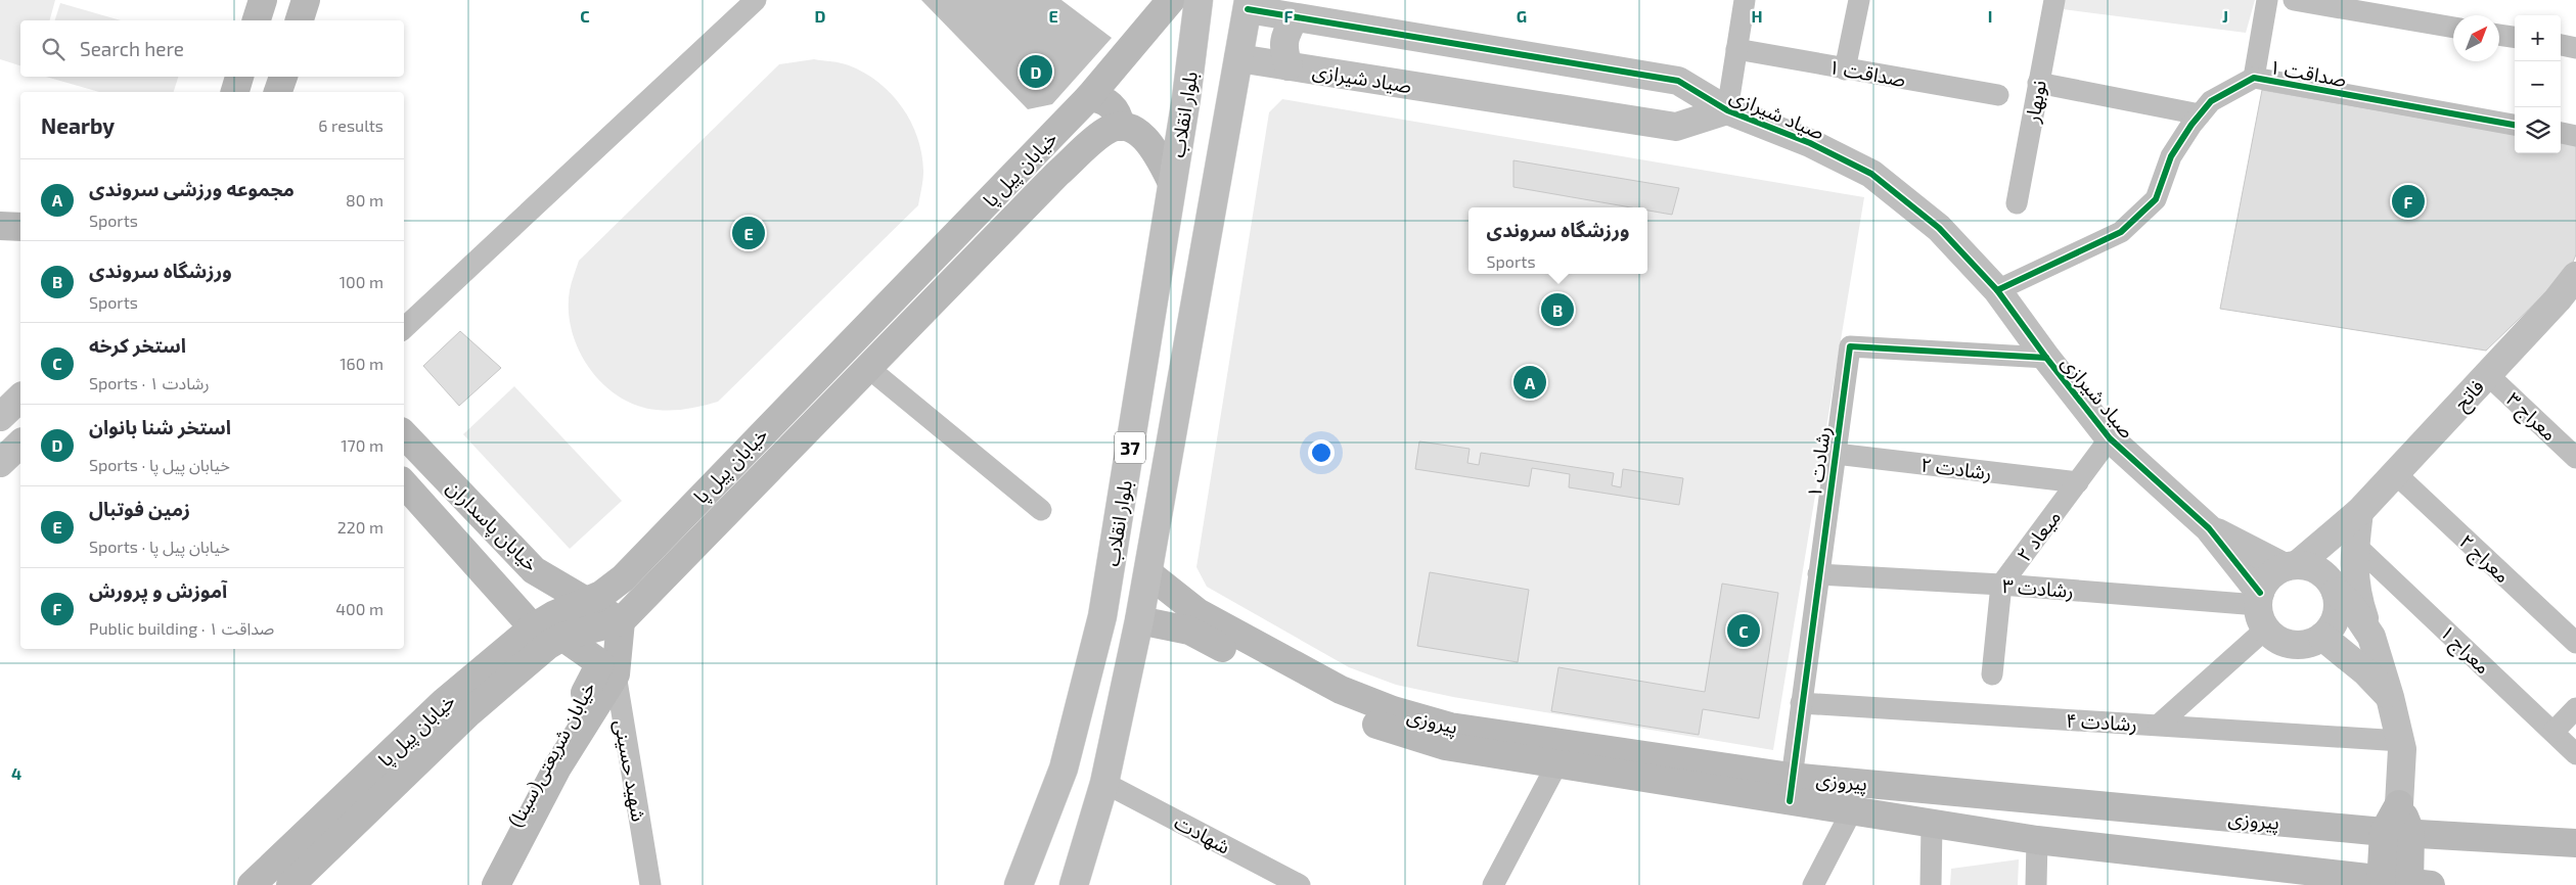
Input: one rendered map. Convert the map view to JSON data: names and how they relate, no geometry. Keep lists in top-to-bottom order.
{
  "streets": {
    "main road": [
      "خیابان پیل پا",
      "خیابان پاسداران",
      "پیروزی",
      "خیابان شریعتی(سینا)"
    ],
    "street": [
      "صداقت ۱",
      "صیاد شیرازی",
      "نوبهار",
      "بلوار انقلاب",
      "فاتح",
      "معراج ۳",
      "37",
      "رشادت ۱",
      "رشادت ۲",
      "میعاد ۲",
      "معراج ۲",
      "رشادت ۳",
      "معراج ۱",
      "رشادت ۴",
      "شهید حسینی",
      "شهادت"
    ]
  },
  "crossings": [
    ["صداقت ۱", "صیاد شیرازی"],
    ["صیاد شیرازی", "بلوار انقلاب"],
    ["صیاد شیرازی", "رشادت ۱"],
    ["صیاد شیرازی", "میعاد ۲"],
    ["بلوار انقلاب", "پیروزی"],
    ["بلوار انقلاب", "شهادت"],
    ["خیابان پیل پا", "خیابان پاسداران"],
    ["خیابان پیل پا", "خیابان شریعتی(سینا)"],
    ["فاتح", "معراج ۳"],
    ["فاتح", "معراج ۲"],
    ["رشادت ۱", "رشادت ۲"],
    ["رشادت ۱", "رشادت ۳"],
    ["رشادت ۱", "پیروزی"],
    ["رشادت ۱", "رشادت ۴"],
    ["رشادت ۲", "میعاد ۲"],
    ["خیابان پاسداران", "خیابان شریعتی(سینا)"],
    ["میعاد ۲", "رشادت ۳"],
    ["خیابان شریعتی(سینا)", "شهید حسینی"]
  ],
  "north": "top right",
  "page": {
    "map_buttons": ["+", "−"],
    "search": "Search here",
    "pins": [
      "D",
      "F",
      "E",
      "B",
      "A",
      "C"
    ],
    "heading": ["Nearby", "6 results"],
    "list": [
      {
        "mark": "A",
        "name": "مجموعه ورزشی سروندی",
        "note": "Sports",
        "value": "80 m"
      },
      {
        "mark": "B",
        "name": "ورزشگاه سروندی",
        "note": "Sports",
        "value": "100 m"
      },
      {
        "mark": "C",
        "name": "استخر کرخه",
        "note": "Sports · رشادت ۱",
        "value": "160 m"
      },
      {
        "mark": "D",
        "name": "استخر شنا بانوان",
        "note": "Sports · خیابان پیل پا",
        "value": "170 m"
      },
      {
        "mark": "E",
        "name": "زمین فوتبال",
        "note": "Sports · خیابان پیل پا",
        "value": "220 m"
      },
      {
        "mark": "F",
        "name": "آموزش و پرورش",
        "note": "Public building · صداقت ۱",
        "value": "400 m"
      }
    ],
    "popup": ["ورزشگاه سروندی", "Sports"]
  },
  "grid": {
    "columns": [
      "C",
      "D",
      "E",
      "F",
      "G",
      "H",
      "I",
      "J"
    ],
    "rows": ["4"]
  }
}
